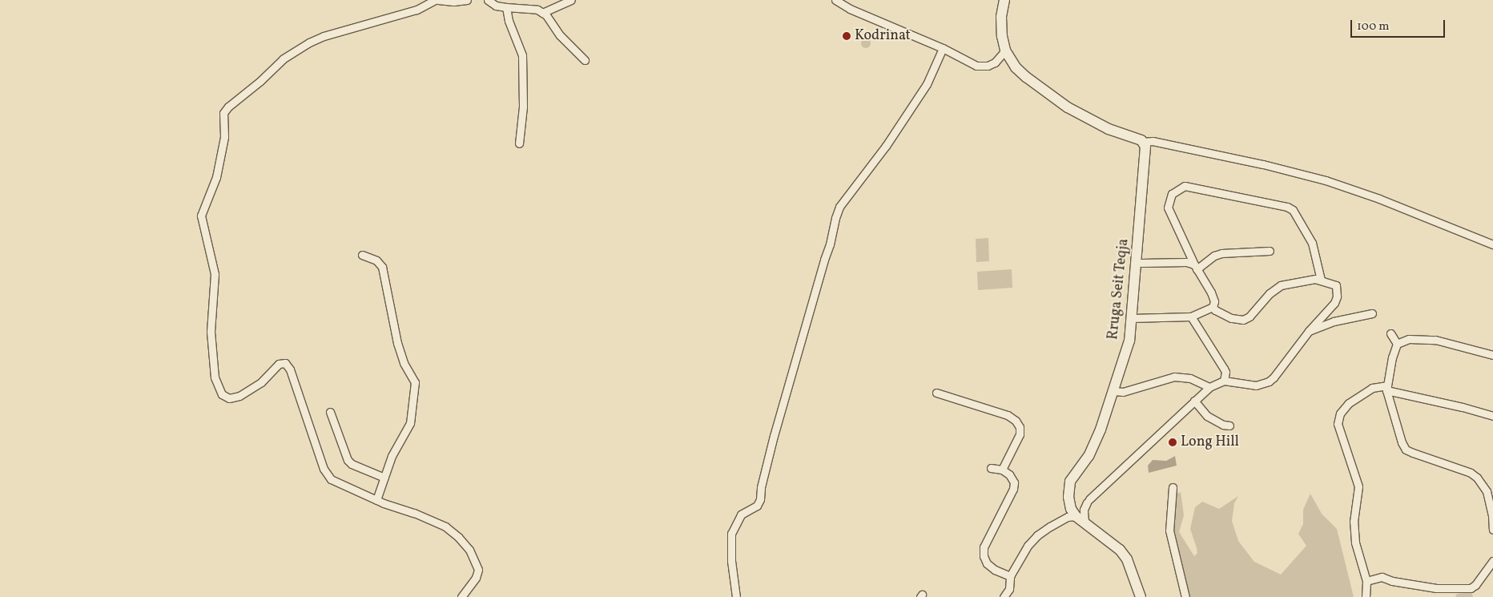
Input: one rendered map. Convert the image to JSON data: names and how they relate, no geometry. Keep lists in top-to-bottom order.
{
  "streets": {
    "main road": ["Rruga Seit Teqja"]
  },
  "places": ["Kodrinat", "Long Hill"],
  "scale_bar": "100 m"
}
